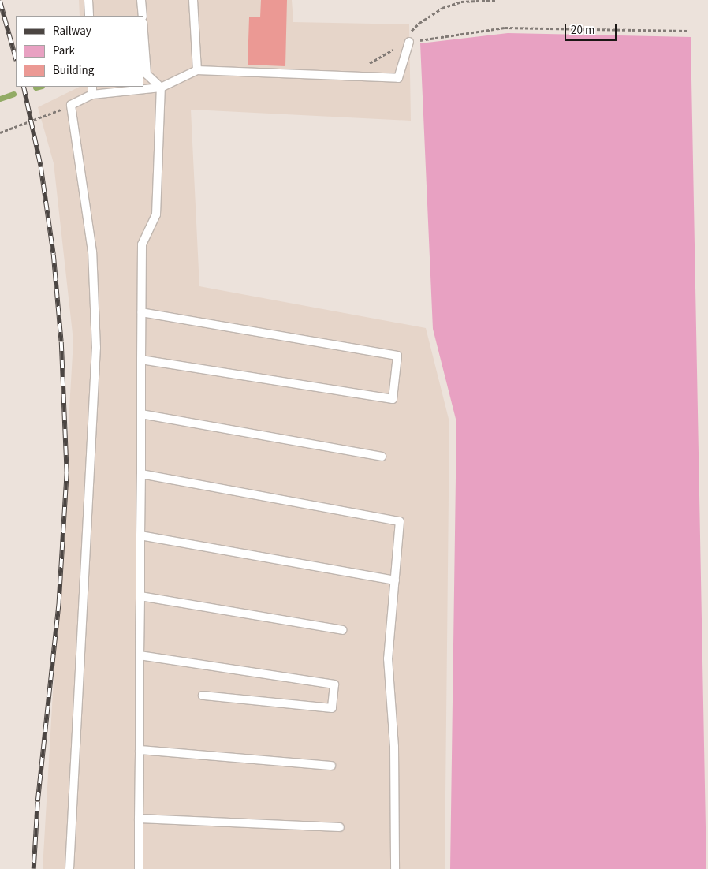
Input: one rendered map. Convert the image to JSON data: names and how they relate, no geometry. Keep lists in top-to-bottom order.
{
  "legend": ["Railway", "Park", "Building"],
  "scale_bar": "20 m"
}
